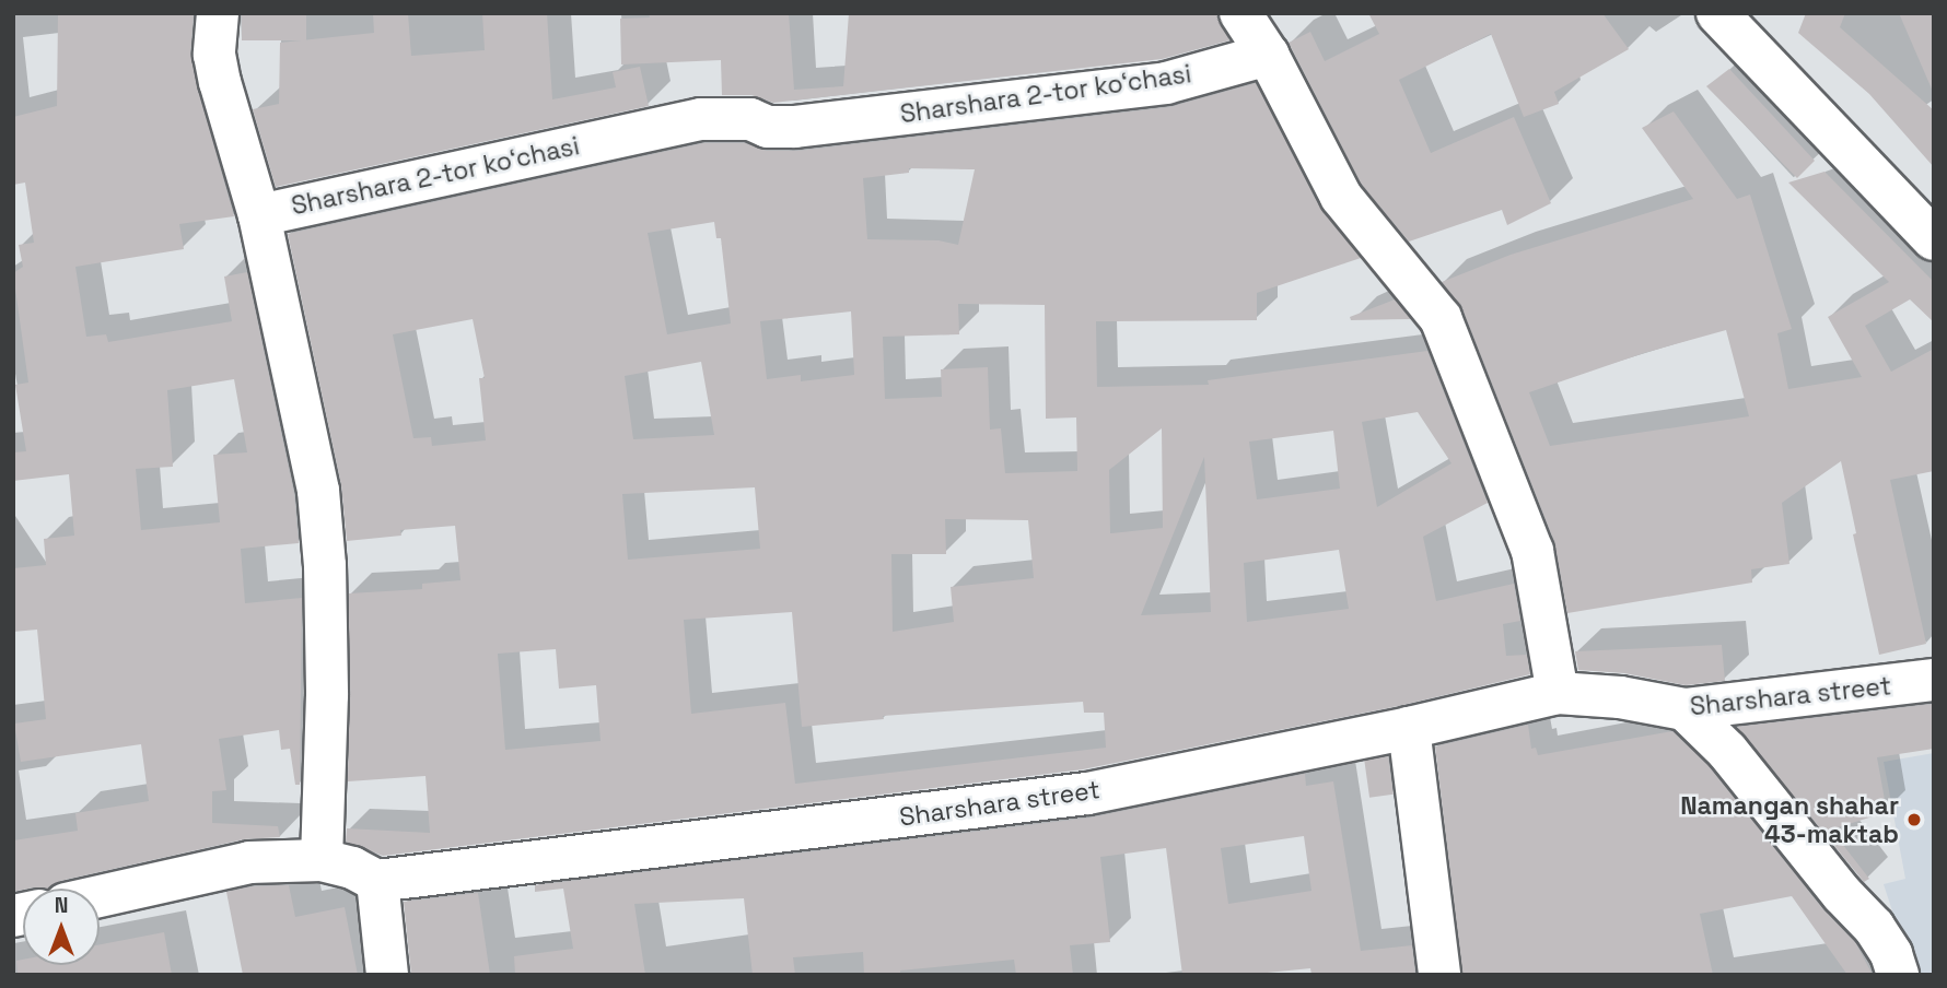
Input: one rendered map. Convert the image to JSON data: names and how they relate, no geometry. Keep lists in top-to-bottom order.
{
  "streets": {
    "street": ["Sharshara 2-tor koʻchasi", "Sharshara street"]
  },
  "places": ["Namangan shahar 43-maktab"],
  "north": "top"
}
